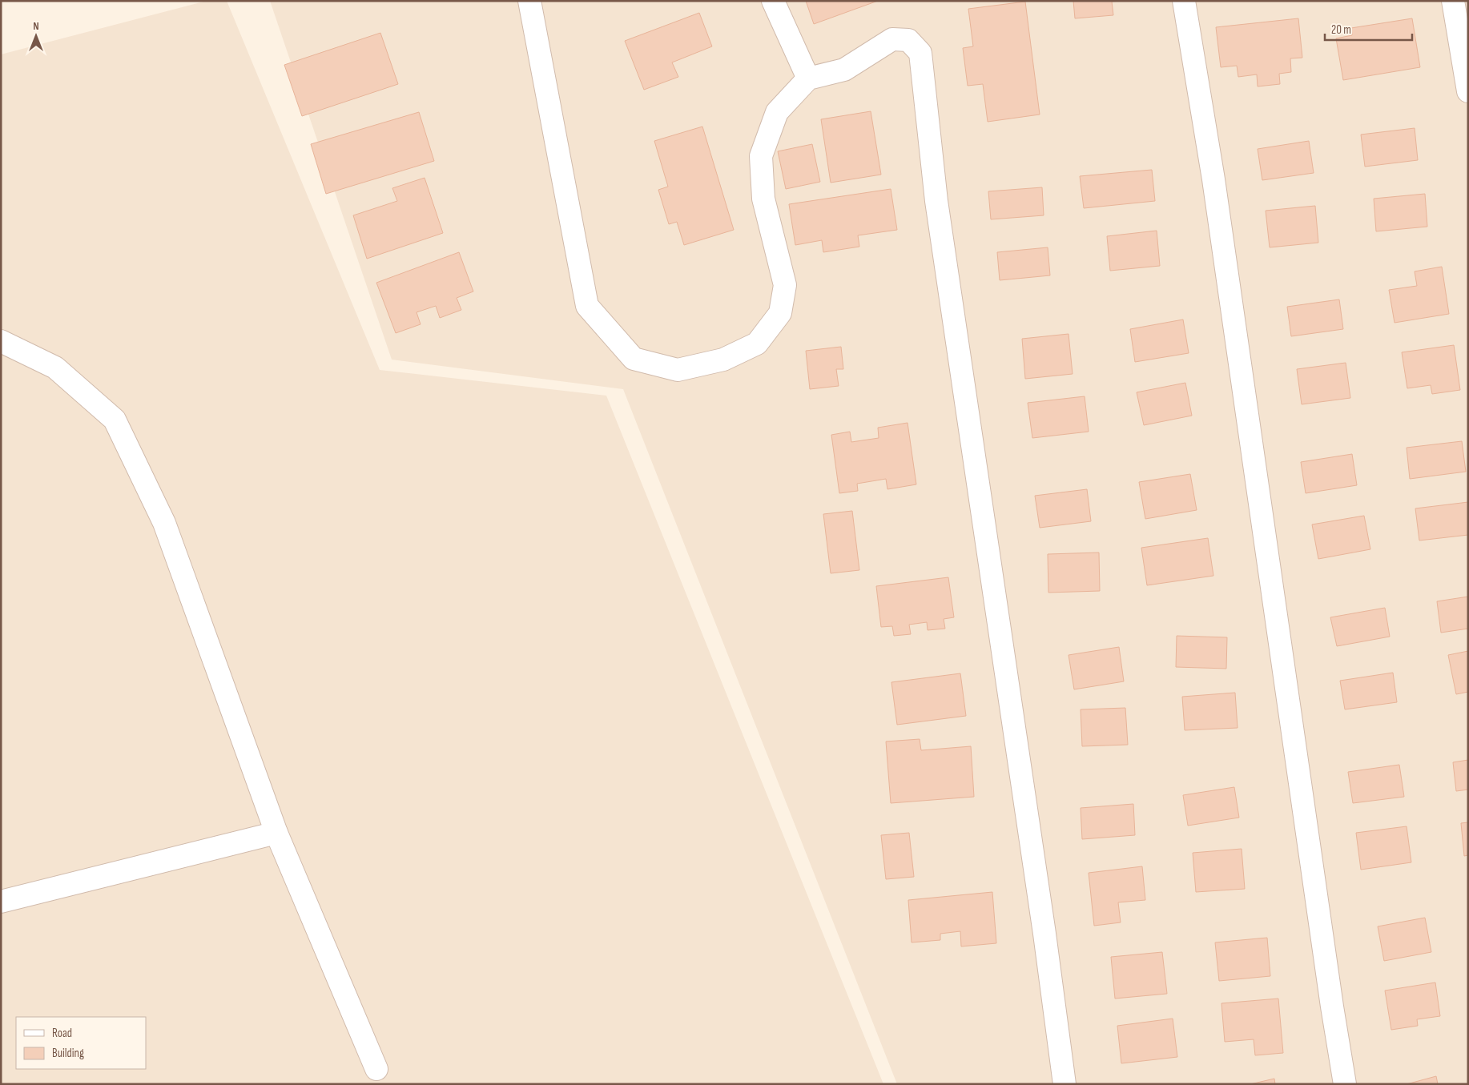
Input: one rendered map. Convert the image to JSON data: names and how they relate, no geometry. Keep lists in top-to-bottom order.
{
  "legend": ["Road", "Building"],
  "scale_bar": "20 m",
  "north": "top"
}
